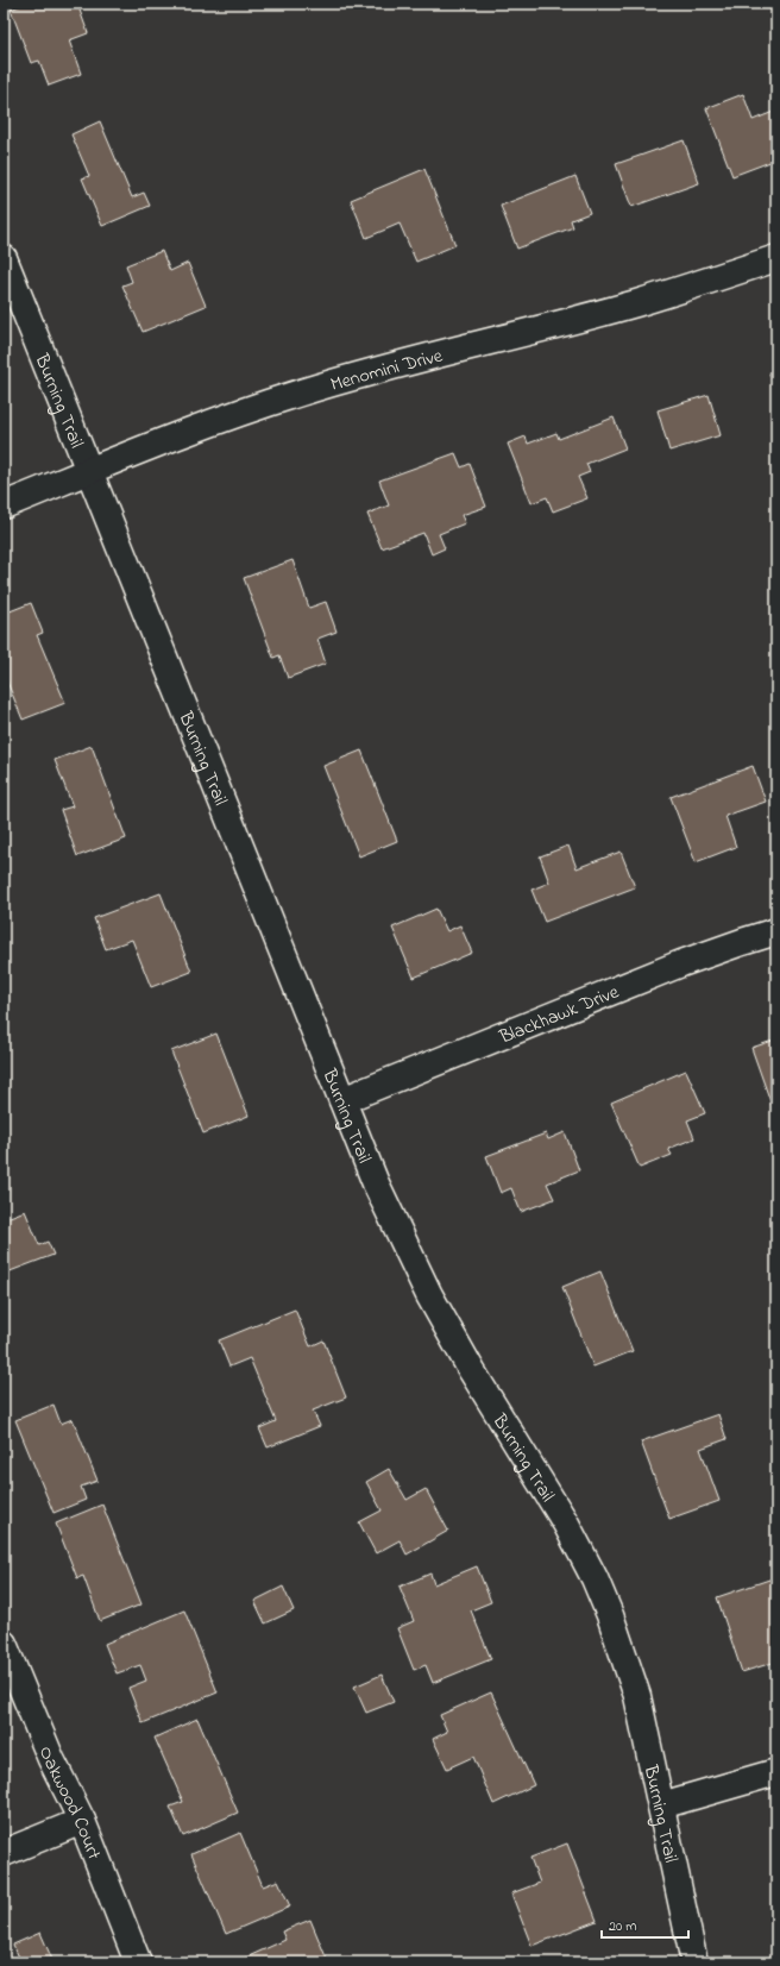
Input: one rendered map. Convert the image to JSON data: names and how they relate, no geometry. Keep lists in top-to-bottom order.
{
  "streets": {
    "street": [
      "Menomini Drive",
      "Burning Trail",
      "Blackhawk Drive",
      "Oakwood Court"
    ]
  },
  "crossings": [
    ["Menomini Drive", "Burning Trail"],
    ["Burning Trail", "Blackhawk Drive"]
  ],
  "scale_bar": "20 m"
}
